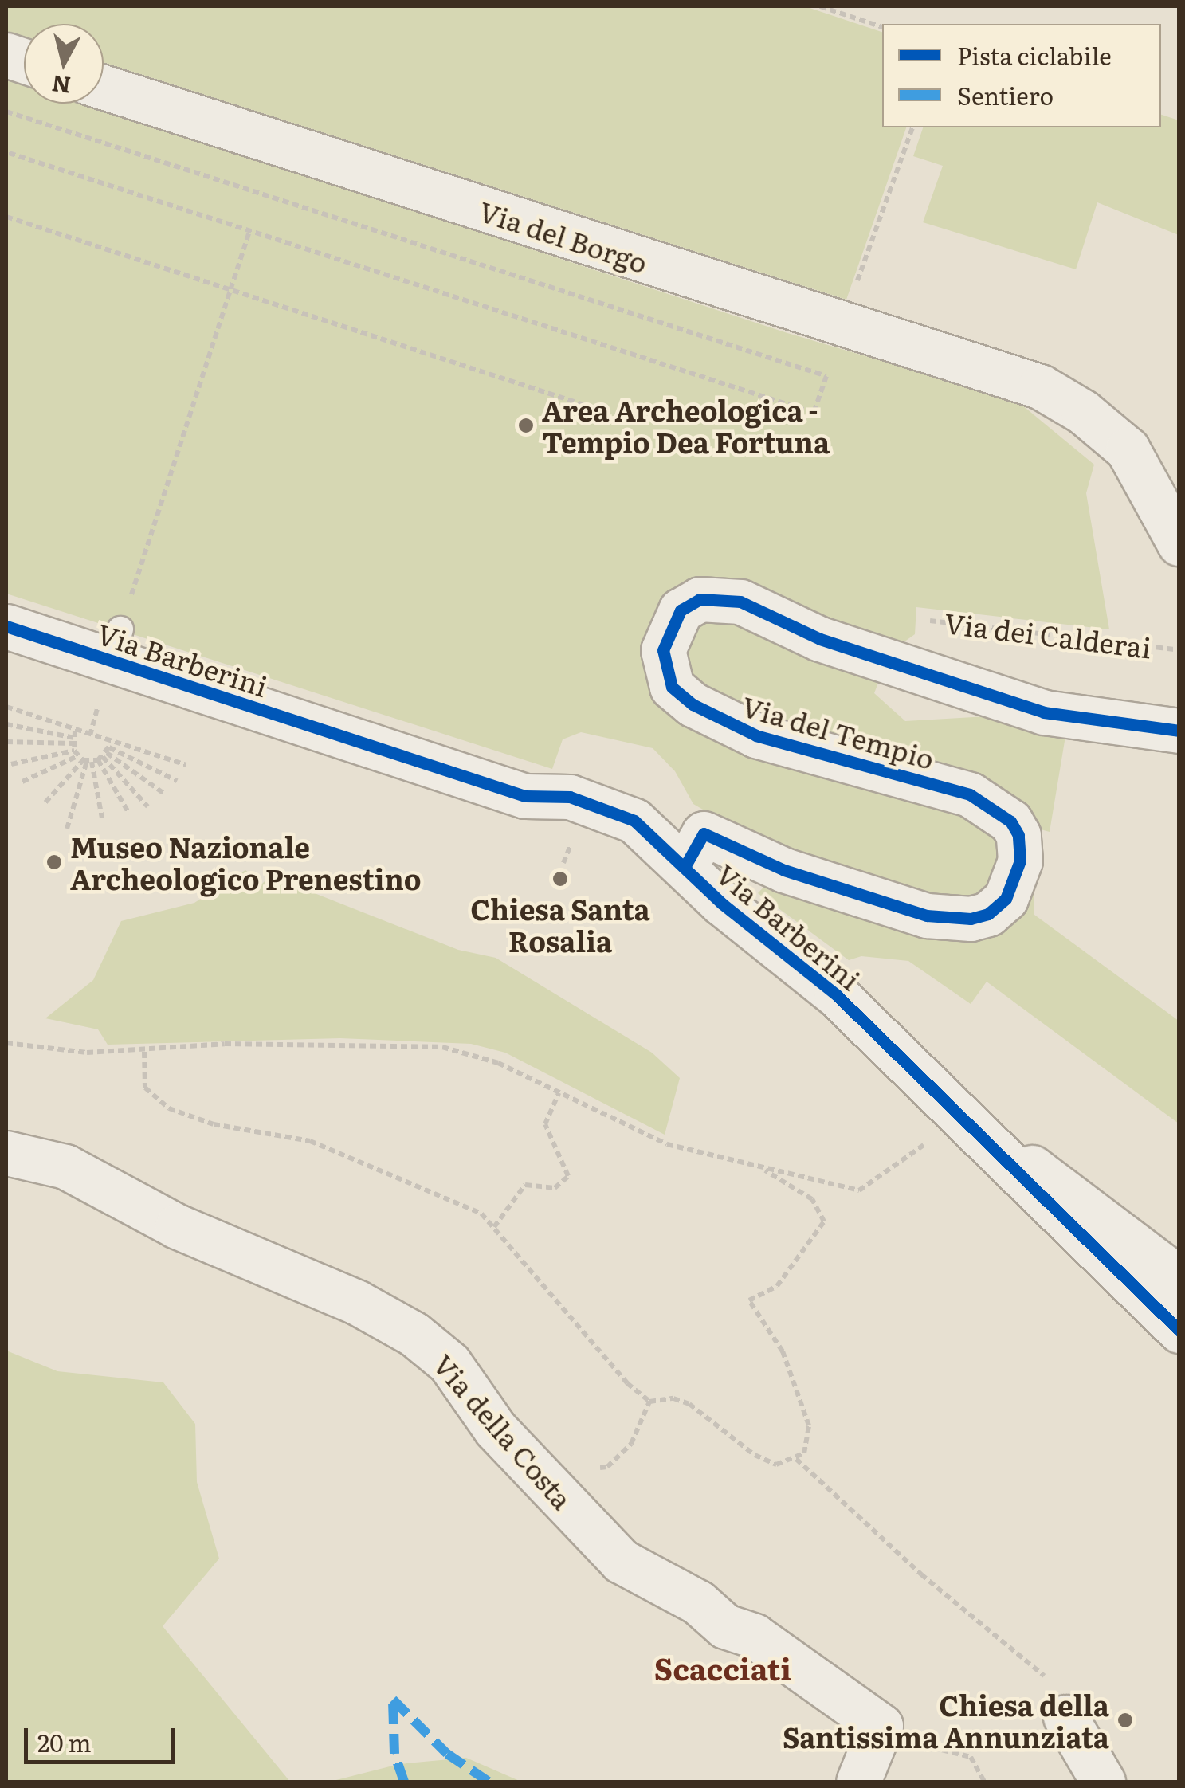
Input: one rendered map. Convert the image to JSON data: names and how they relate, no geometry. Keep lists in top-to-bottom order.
{
  "streets": {
    "street": [
      "Via del Borgo",
      "Via Barberini",
      "Via del Tempio",
      "Via della Costa"
    ],
    "path": ["Via dei Calderai"]
  },
  "crossings": [
    ["Via dei Calderai", "Via del Tempio"],
    ["Via Barberini", "Via del Tempio"]
  ],
  "districts": ["Scacciati"],
  "places": [
    "Area Archeologica - Tempio Dea Fortuna",
    "Museo Nazionale Archeologico Prenestino",
    "Chiesa Santa Rosalia",
    "Chiesa della Santissima Annunziata"
  ],
  "legend": ["Pista ciclabile", "Sentiero"],
  "scale_bar": "20 m",
  "north": "bottom"
}
